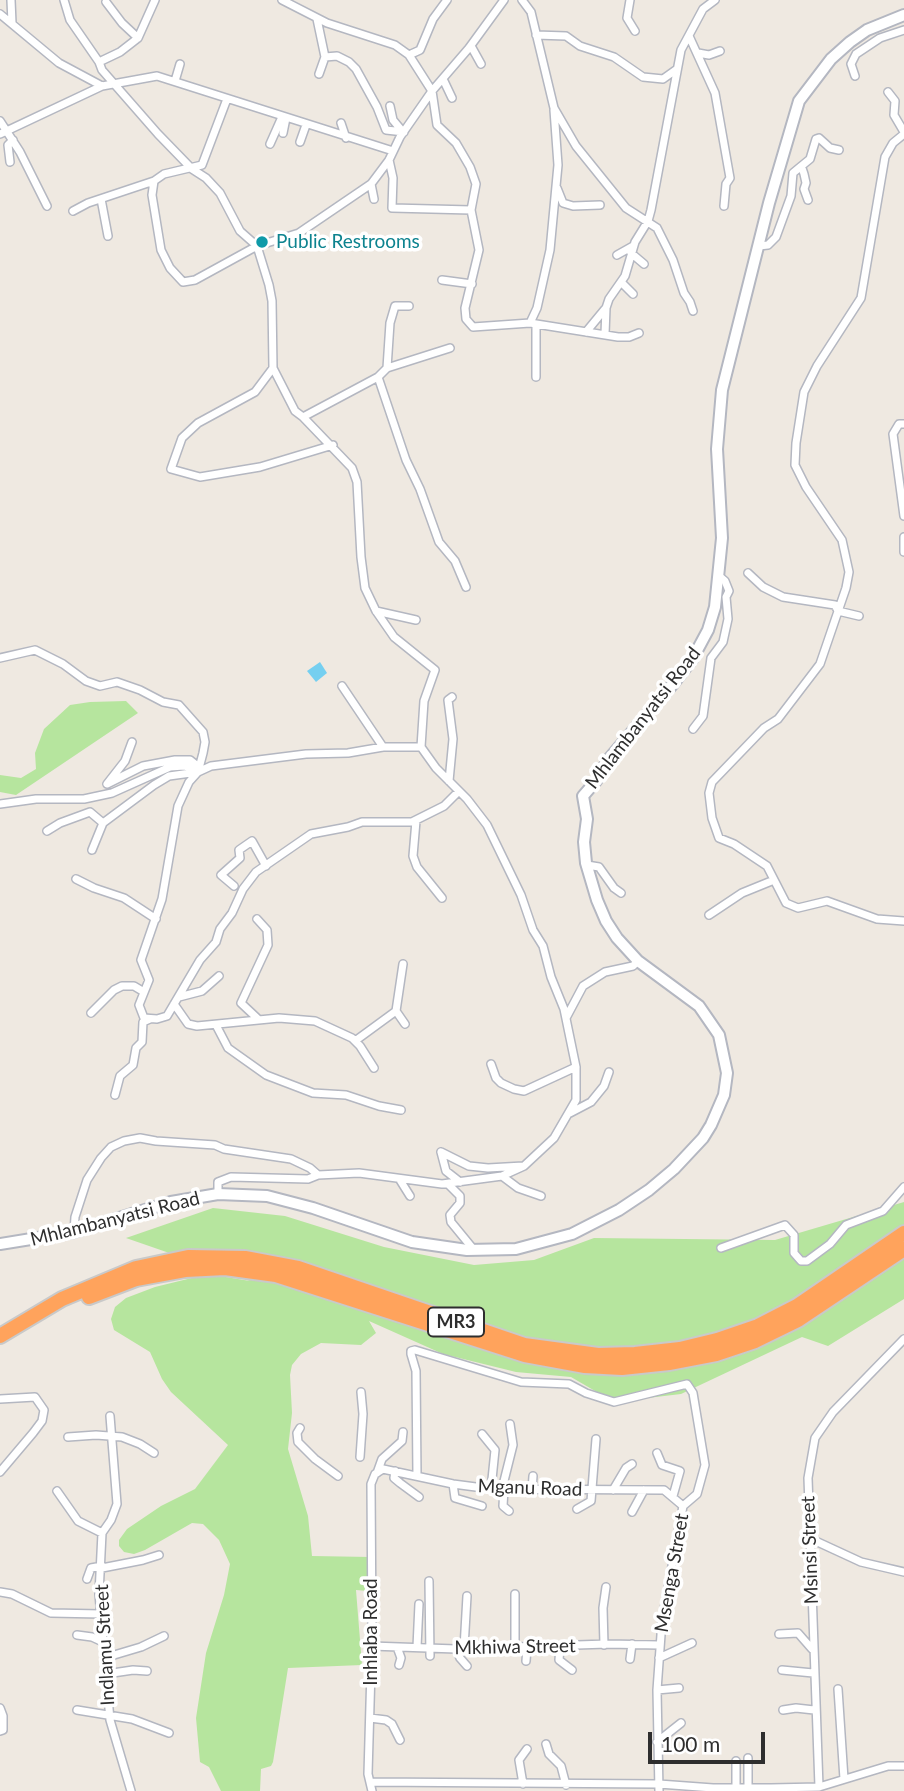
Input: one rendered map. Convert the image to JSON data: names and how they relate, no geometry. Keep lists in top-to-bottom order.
{
  "streets": {
    "highway": ["MR3"],
    "main road": ["Mhlambanyatsi Road"],
    "street": [
      "Mganu Road",
      "Msinsi Street",
      "Msenga Street",
      "Inhlaba Road",
      "Indlamu Street",
      "Mkhiwa Street"
    ]
  },
  "crossings": [
    ["Mganu Road", "Msenga Street"],
    ["Mganu Road", "Inhlaba Road"],
    ["Msenga Street", "Mkhiwa Street"],
    ["Inhlaba Road", "Mkhiwa Street"]
  ],
  "places": ["Public Restrooms"],
  "scale_bar": "100 m"
}
